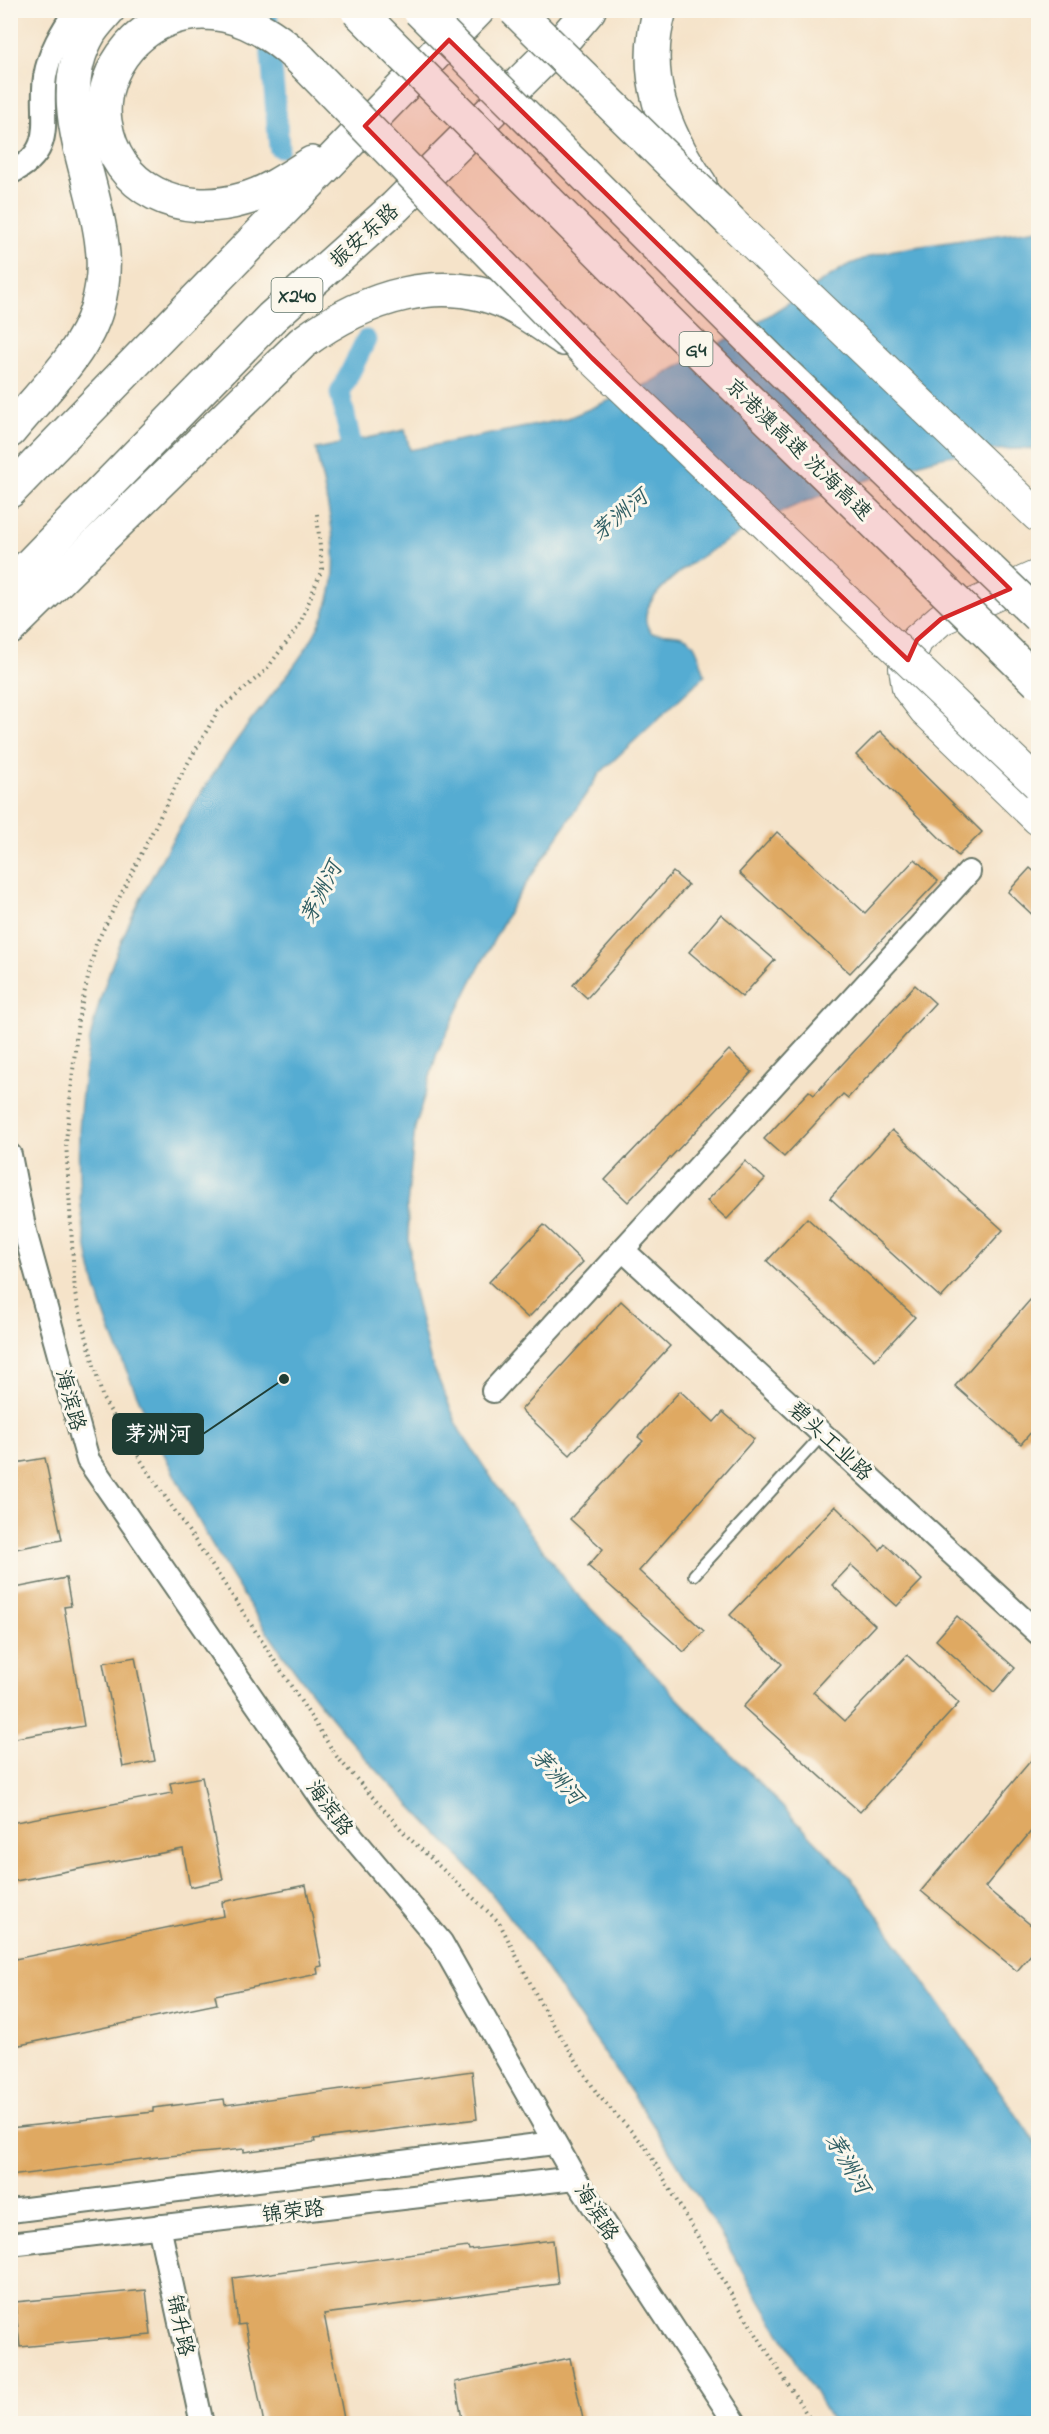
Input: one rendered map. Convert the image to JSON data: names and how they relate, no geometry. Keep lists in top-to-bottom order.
{
  "streets": {
    "main road": [
      "振安东路",
      "X240",
      "G4",
      "京港澳高速 沈海高速"
    ],
    "street": [
      "海滨路",
      "碧头工业路",
      "锦荣路",
      "锦升路"
    ]
  },
  "crossings": [
    ["海滨路", "锦荣路"],
    ["锦荣路", "锦升路"]
  ],
  "water": ["茅洲河"],
  "places": ["茅洲河"]
}
